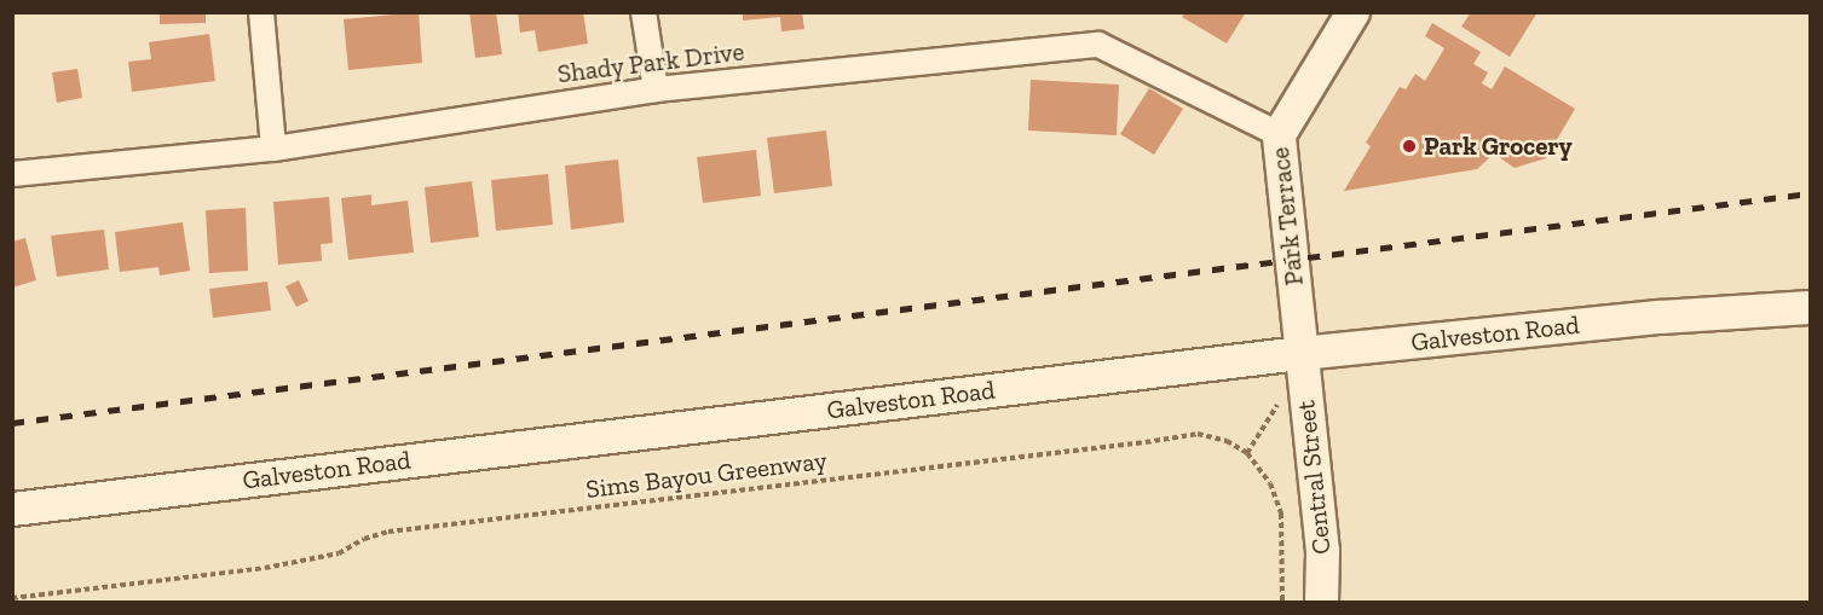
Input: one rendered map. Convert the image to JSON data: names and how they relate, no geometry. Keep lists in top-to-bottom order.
{
  "streets": {
    "main road": ["Park Terrace", "Galveston Road", "Central Street"],
    "street": ["Shady Park Drive"],
    "path": ["Sims Bayou Greenway"]
  },
  "crossings": [
    ["Shady Park Drive", "Park Terrace"],
    ["Park Terrace", "Galveston Road"],
    ["Park Terrace", "Central Street"],
    ["Galveston Road", "Central Street"]
  ],
  "places": ["Park Grocery"]
}
